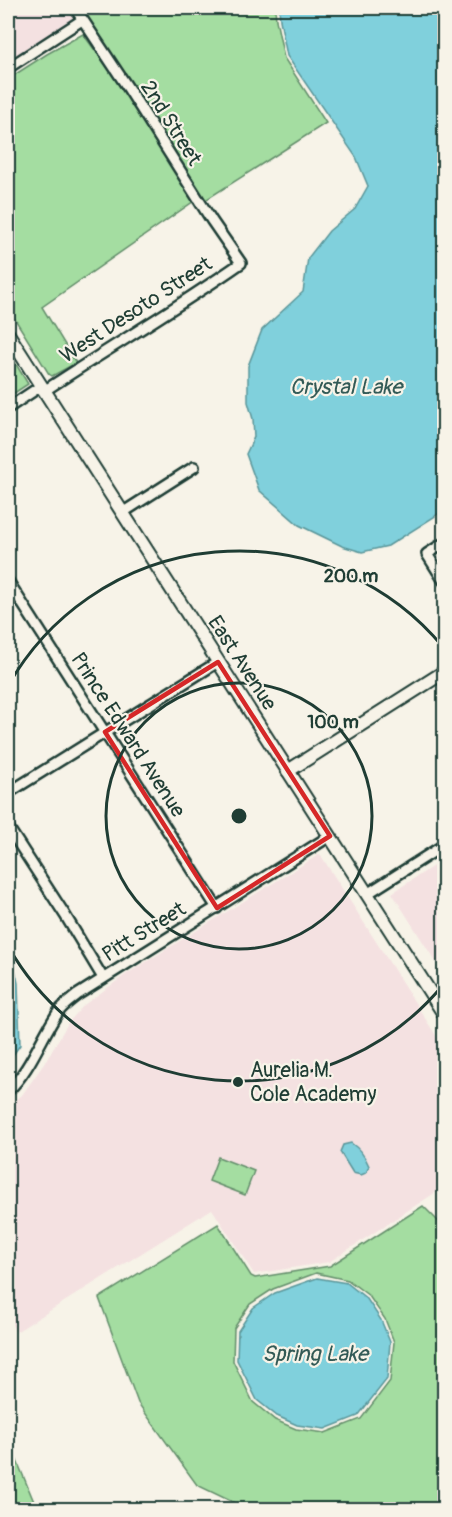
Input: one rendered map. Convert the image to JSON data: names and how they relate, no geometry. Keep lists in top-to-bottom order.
{
  "streets": {
    "street": [
      "2nd Street",
      "West Desoto Street",
      "East Avenue",
      "Prince Edward Avenue",
      "Pitt Street"
    ]
  },
  "crossings": [
    ["2nd Street", "West Desoto Street"],
    ["West Desoto Street", "East Avenue"],
    ["East Avenue", "Pitt Street"],
    ["Prince Edward Avenue", "Pitt Street"]
  ],
  "water": ["Crystal Lake", "Spring Lake"],
  "places": ["Aurelia M. Cole Academy"],
  "rings": ["200 m", "100 m"]
}
